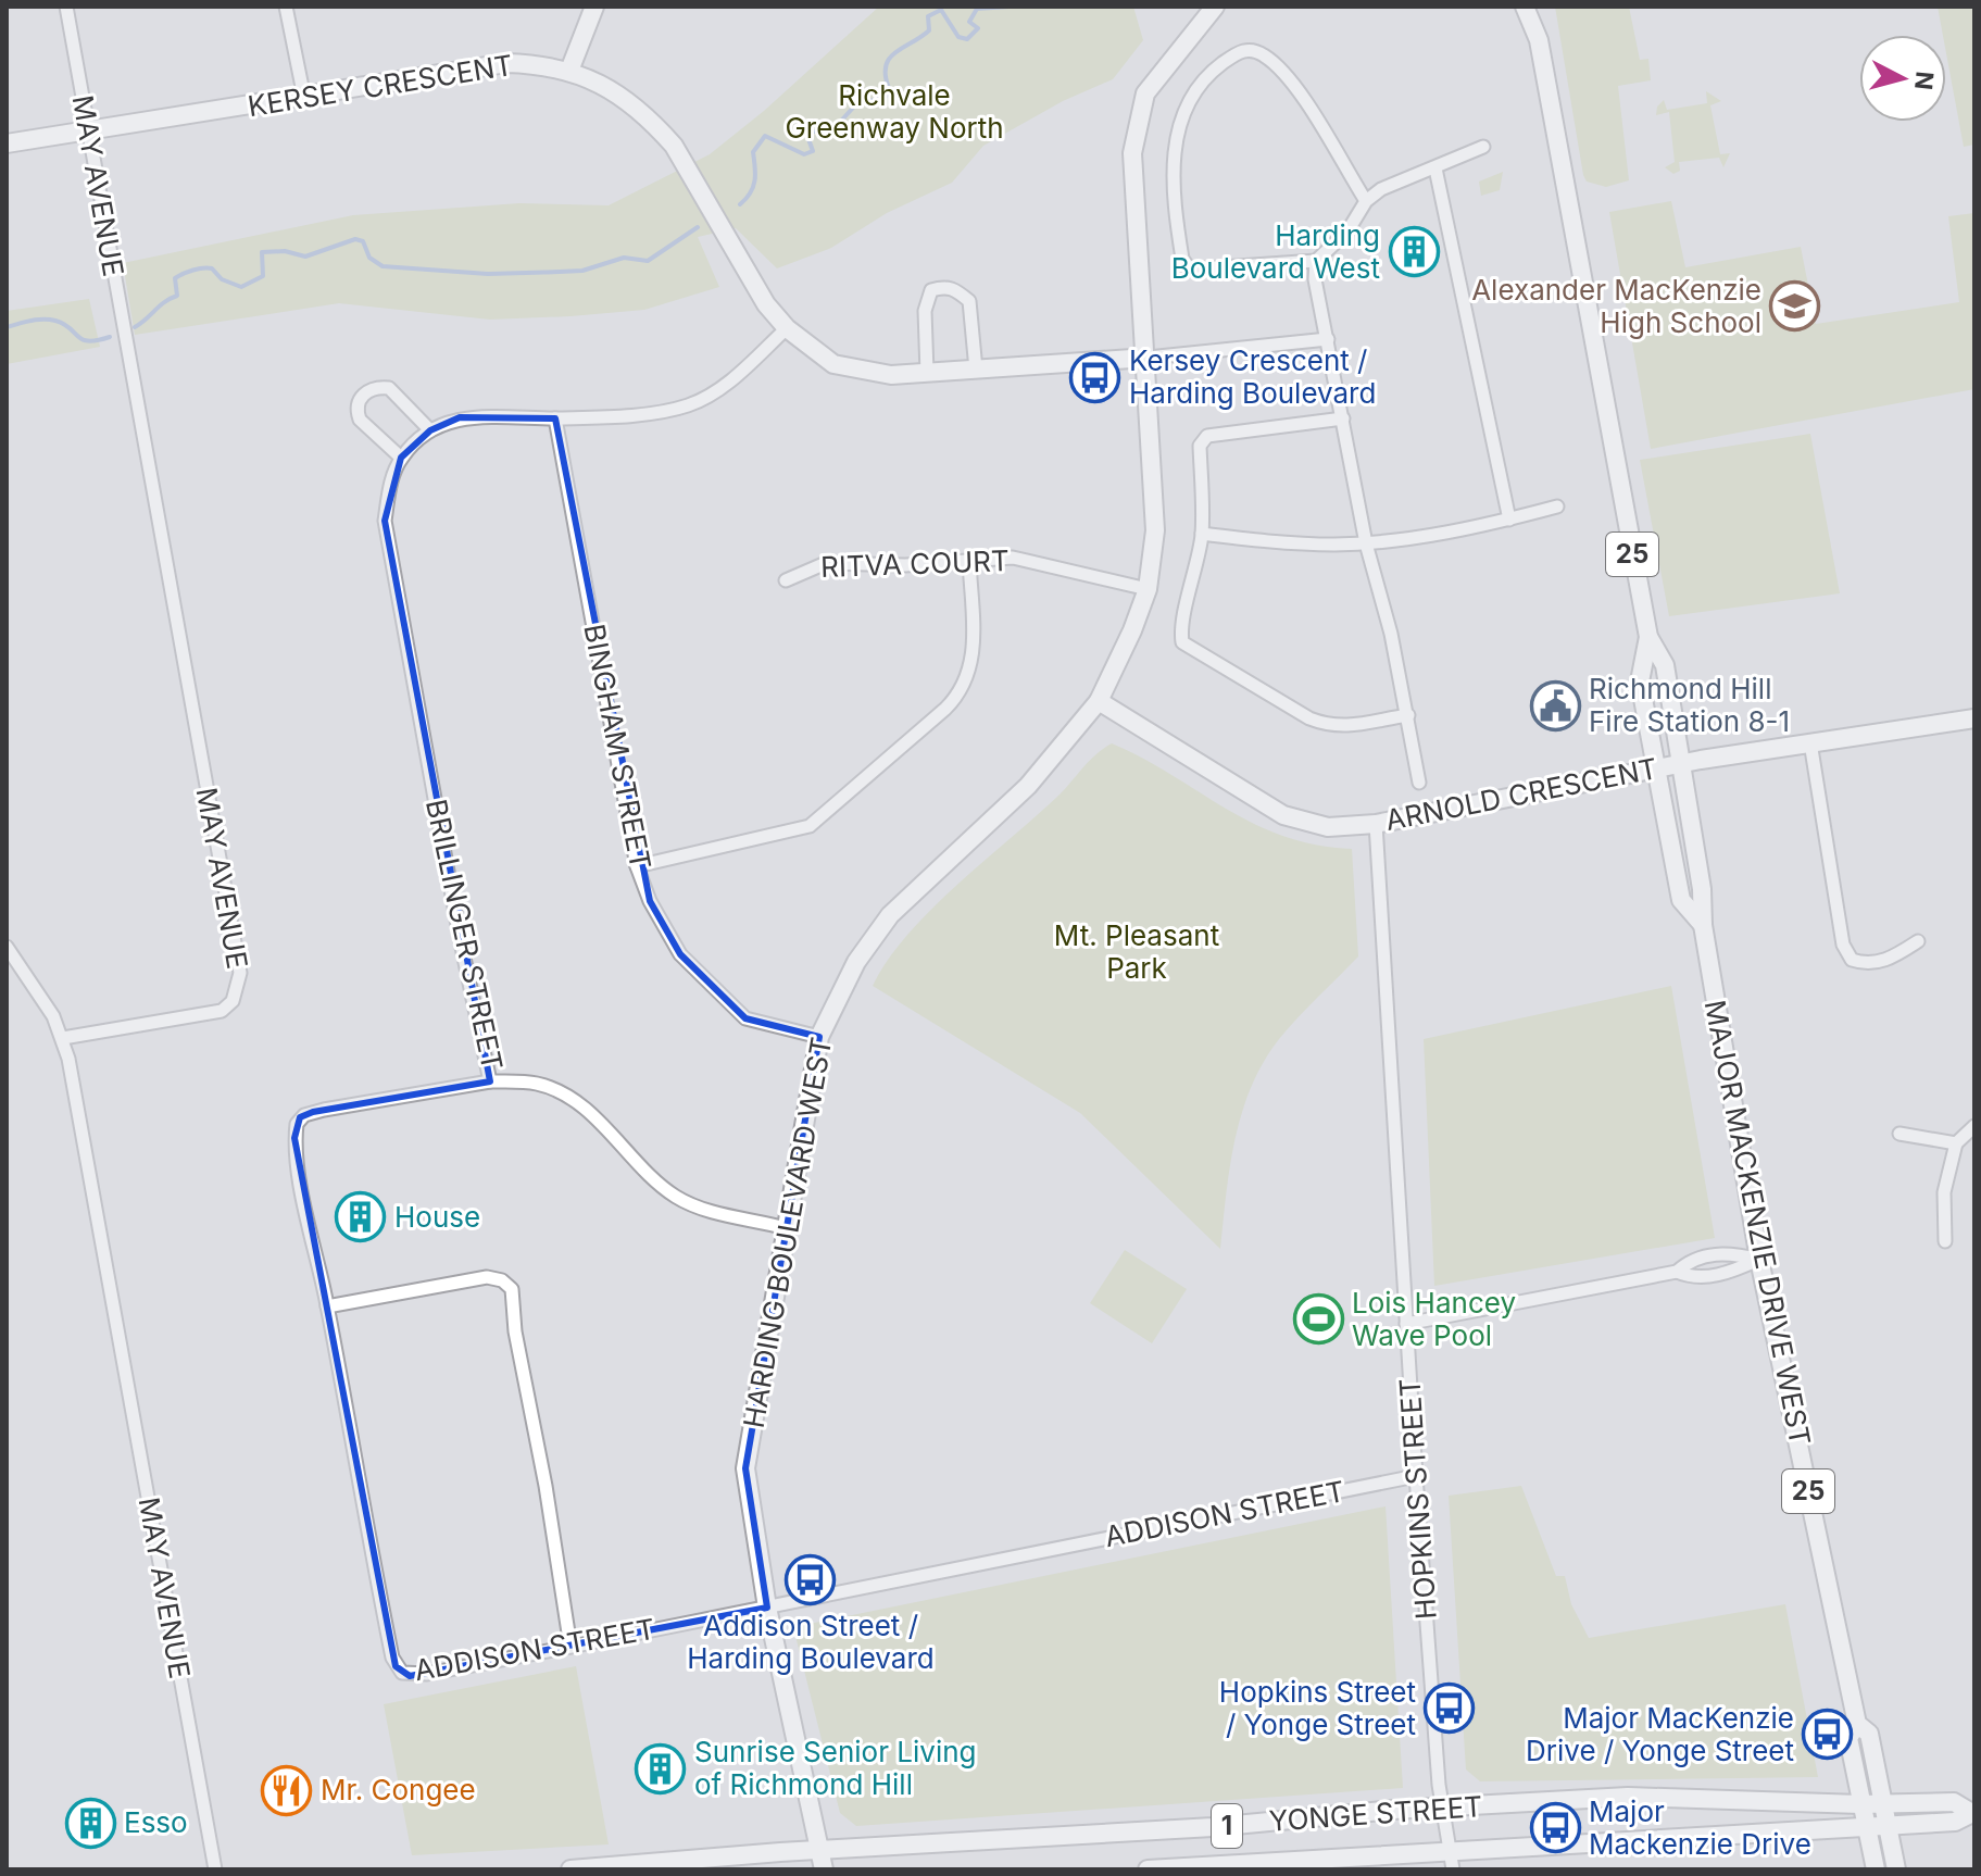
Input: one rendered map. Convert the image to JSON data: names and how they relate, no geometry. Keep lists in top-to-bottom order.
{
  "streets": {
    "main road": [
      "KERSEY CRESCENT",
      "25",
      "ARNOLD CRESCENT",
      "MAJOR MACKENZIE DRIVE WEST",
      "HARDING BOULEVARD WEST",
      "YONGE STREET",
      "1"
    ],
    "street": [
      "MAY AVENUE",
      "RITVA COURT",
      "BINGHAM STREET",
      "BRILLINGER STREET",
      "HOPKINS STREET",
      "ADDISON STREET"
    ]
  },
  "crossings": [
    ["KERSEY CRESCENT", "MAY AVENUE"],
    ["KERSEY CRESCENT", "HARDING BOULEVARD WEST"],
    ["25", "MAJOR MACKENZIE DRIVE WEST"],
    ["25", "YONGE STREET"],
    ["RITVA COURT", "HARDING BOULEVARD WEST"],
    ["BINGHAM STREET", "HARDING BOULEVARD WEST"],
    ["ARNOLD CRESCENT", "MAJOR MACKENZIE DRIVE WEST"],
    ["ARNOLD CRESCENT", "HARDING BOULEVARD WEST"],
    ["ARNOLD CRESCENT", "HOPKINS STREET"],
    ["BRILLINGER STREET", "HARDING BOULEVARD WEST"],
    ["BRILLINGER STREET", "ADDISON STREET"],
    ["MAJOR MACKENZIE DRIVE WEST", "YONGE STREET"],
    ["HARDING BOULEVARD WEST", "ADDISON STREET"],
    ["HARDING BOULEVARD WEST", "YONGE STREET"],
    ["HOPKINS STREET", "ADDISON STREET"],
    ["HOPKINS STREET", "YONGE STREET"]
  ],
  "parks": ["Richvale Greenway North", "Mt. Pleasant Park"],
  "places": {
    "building": [
      "Harding Boulevard West",
      "House",
      "Sunrise Senior Living of Richmond Hill",
      "Esso"
    ],
    "school or university": ["Alexander MacKenzie High School"],
    "bus stop": [
      "Kersey Crescent / Harding Boulevard",
      "Addison Street / Harding Boulevard",
      "Hopkins Street / Yonge Street",
      "Major MacKenzie Drive / Yonge Street",
      "Major Mackenzie Drive"
    ],
    "public building": ["Richmond Hill Fire Station 8-1"],
    "sports": ["Lois Hancey Wave Pool"],
    "restaurant": ["Mr. Congee"]
  },
  "north": "right"
}
